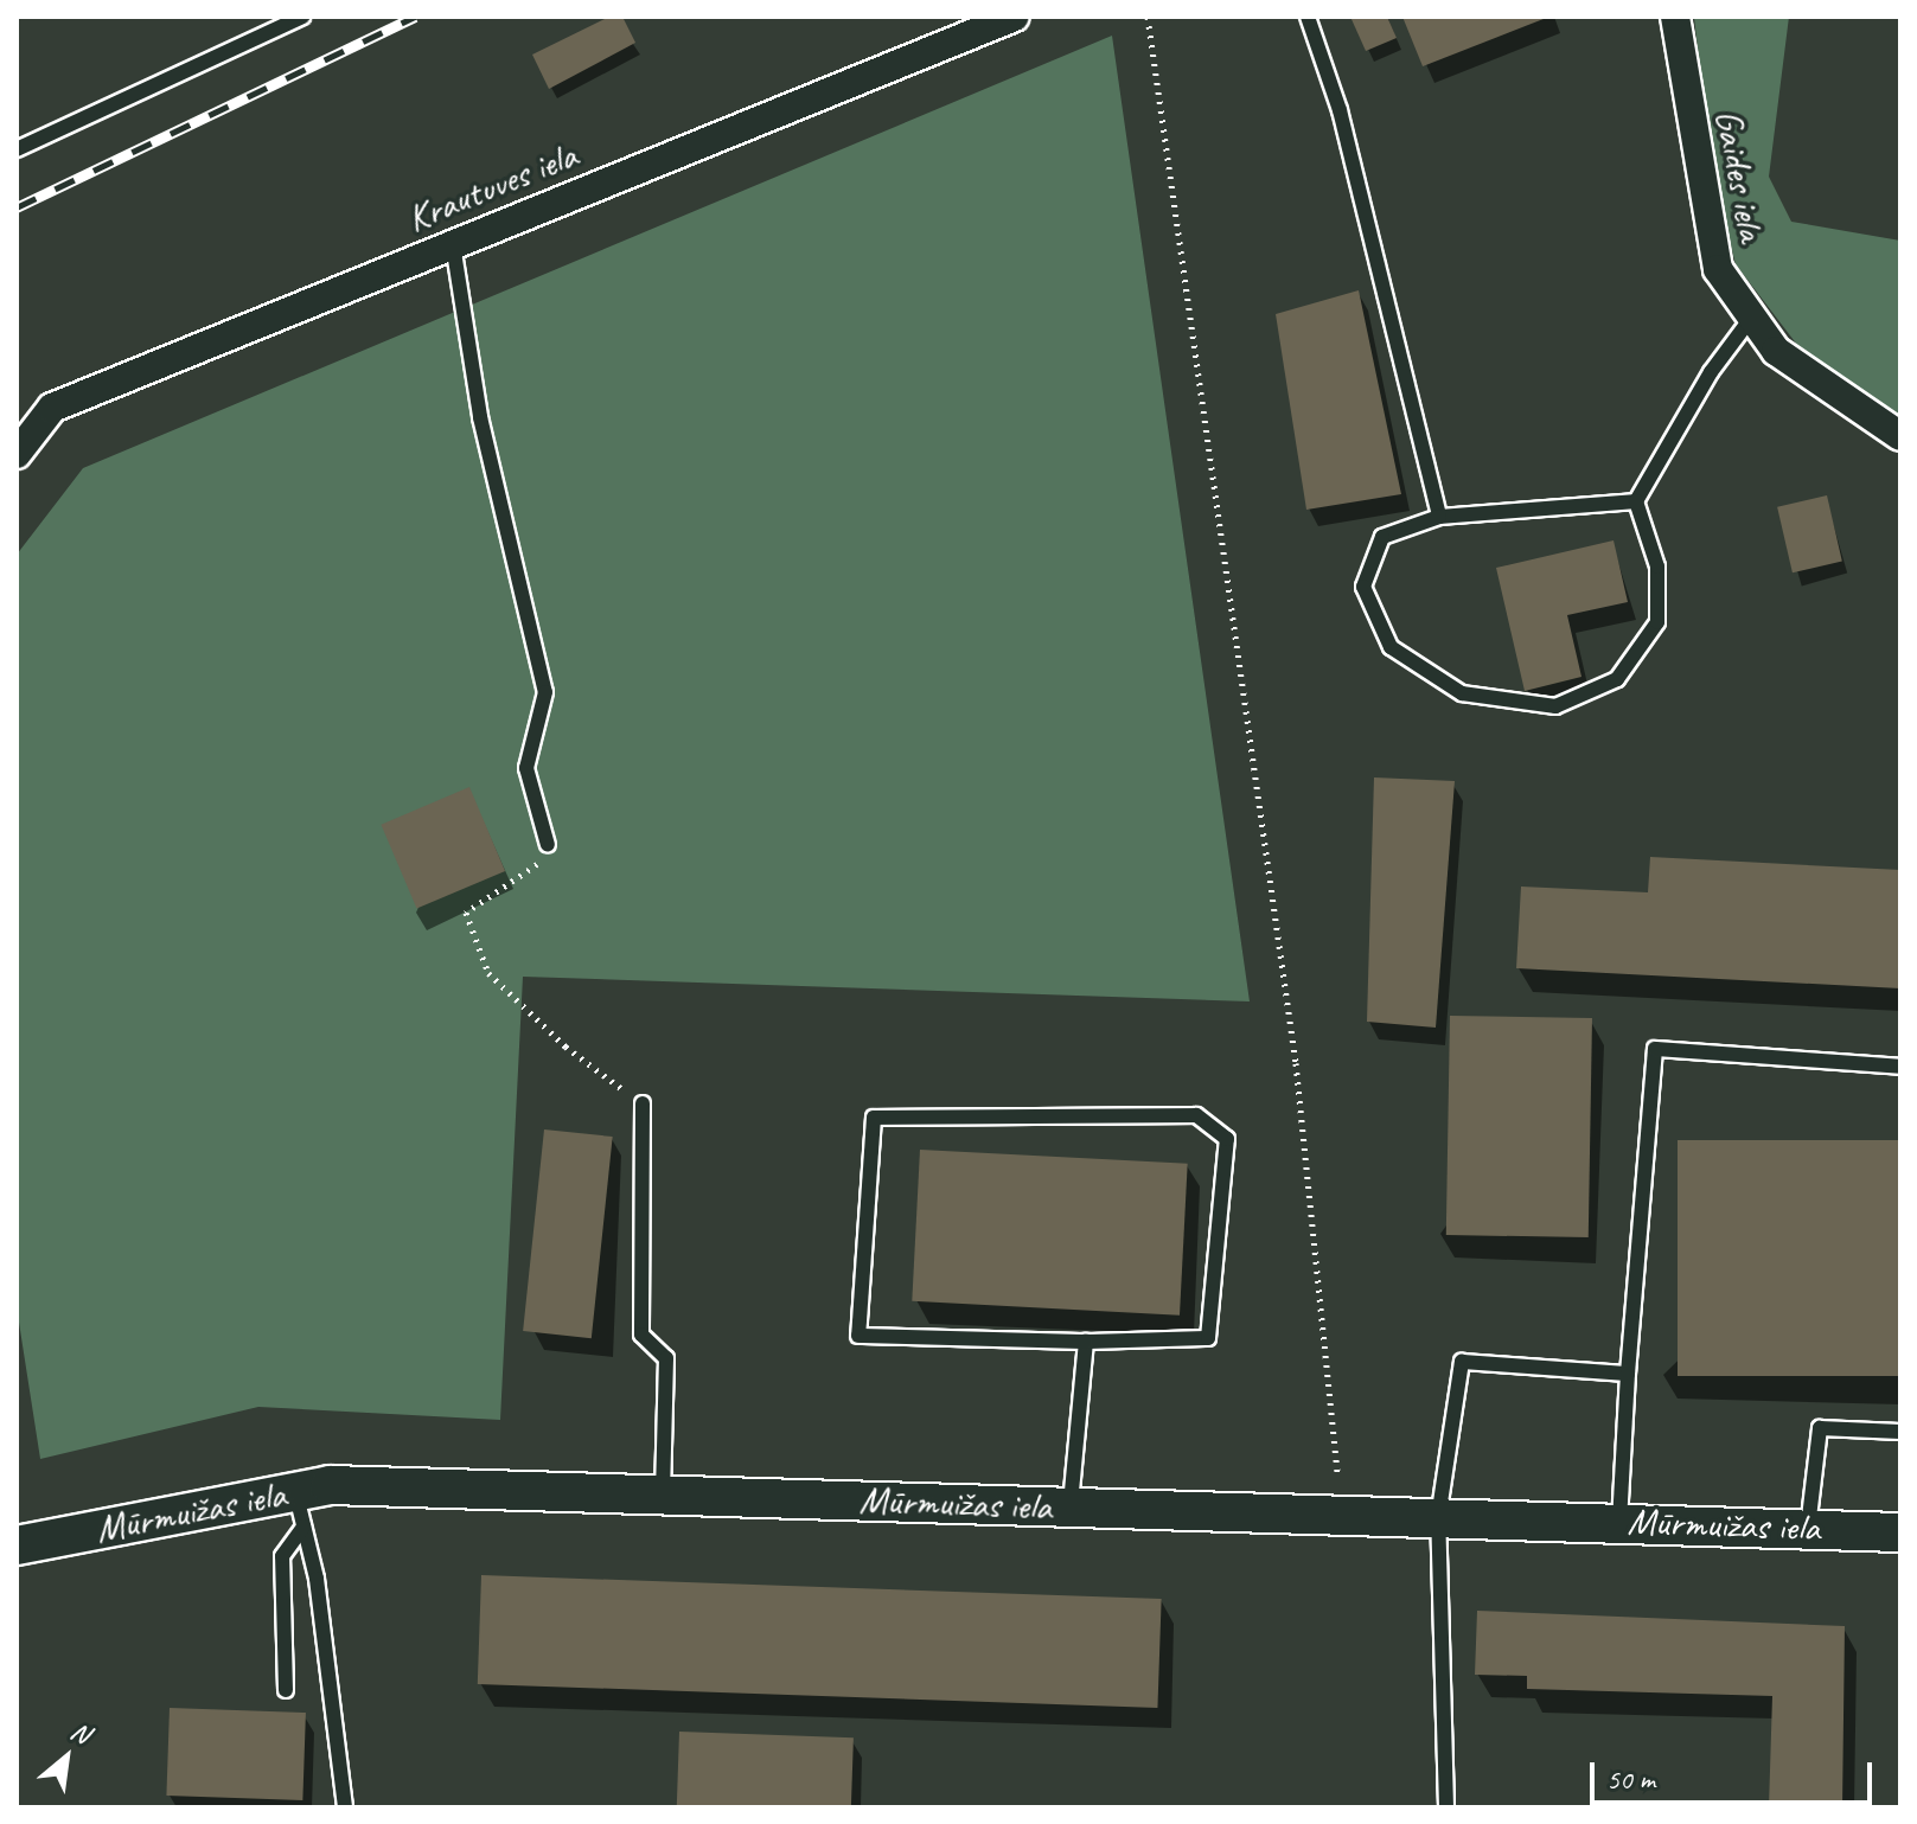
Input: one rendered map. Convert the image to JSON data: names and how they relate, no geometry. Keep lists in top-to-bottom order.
{
  "streets": {
    "street": ["Gaides iela", "Krautuves iela", "Mūrmuižas iela"]
  },
  "scale_bar": "50 m",
  "north": "top right"
}
